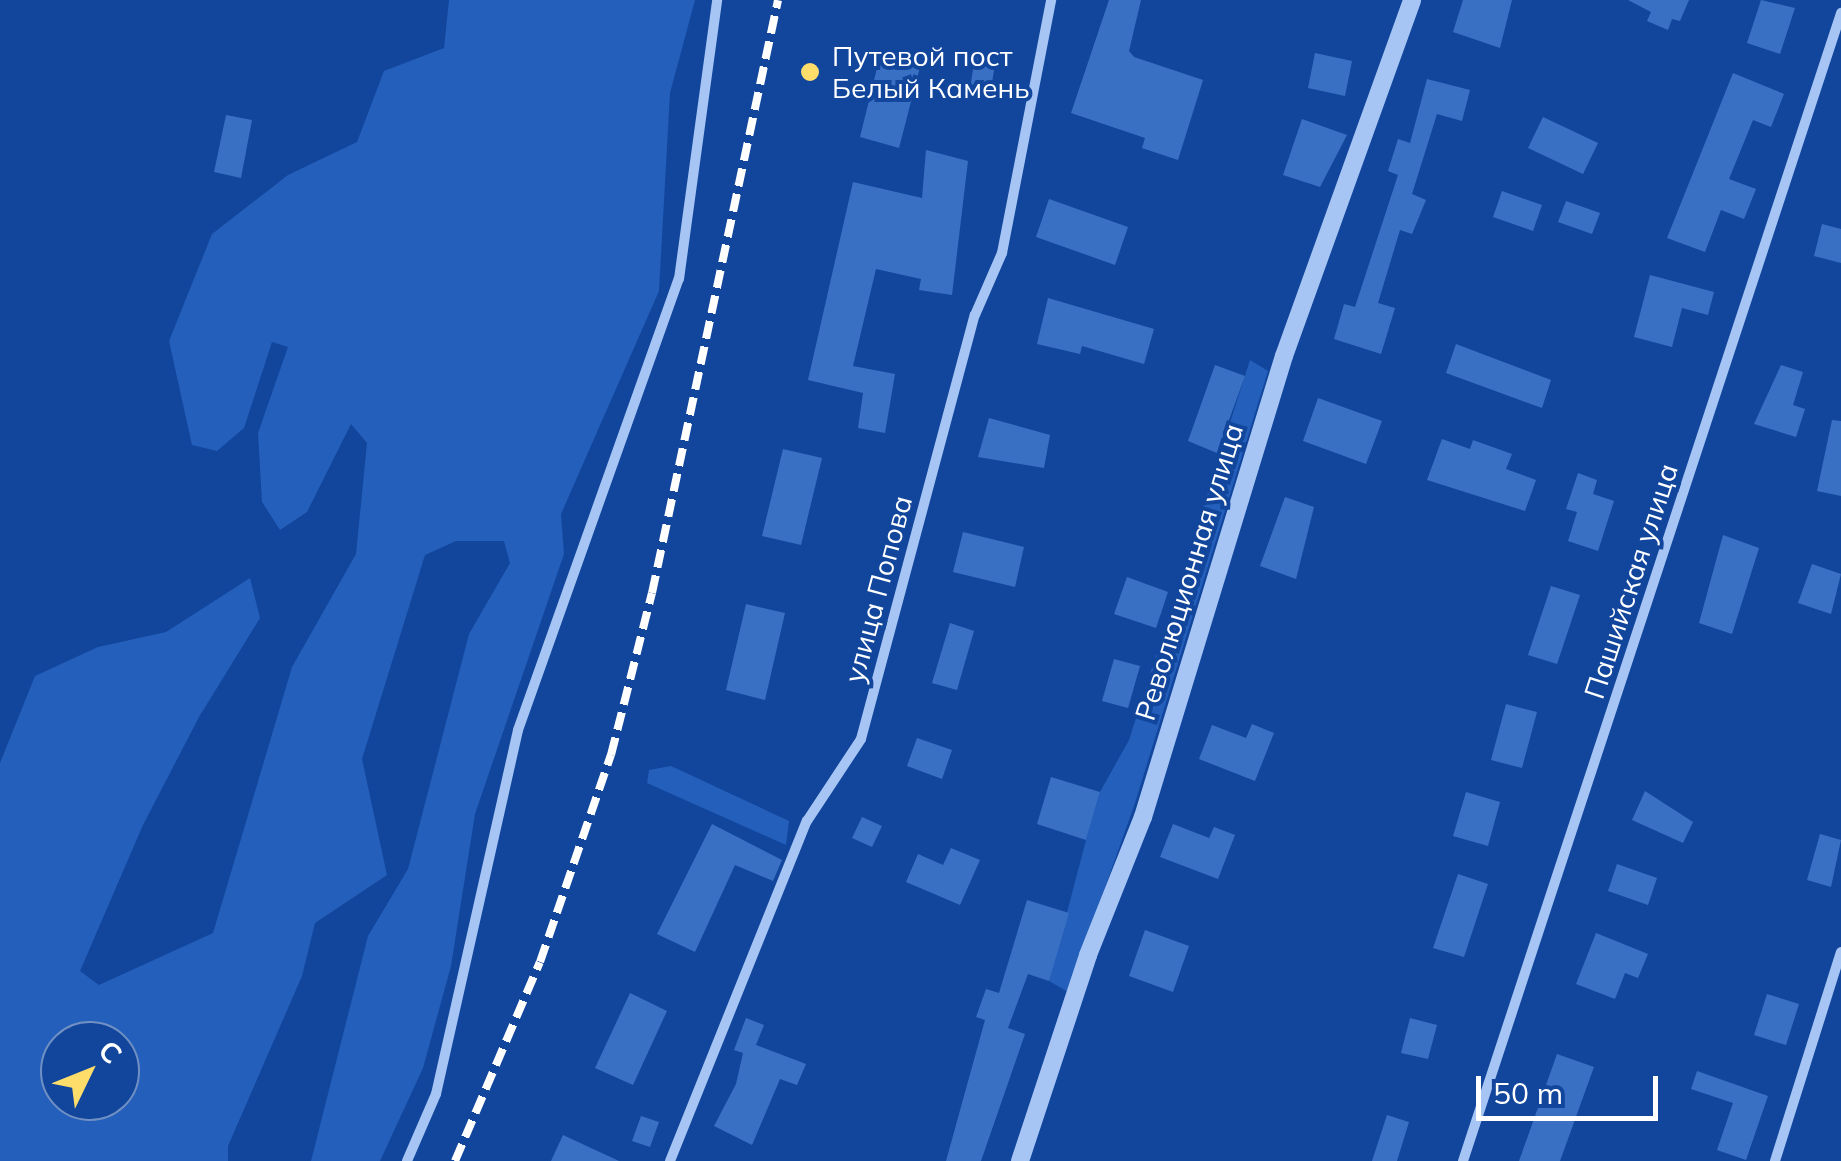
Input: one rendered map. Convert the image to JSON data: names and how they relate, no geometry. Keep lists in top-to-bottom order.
{
  "streets": {
    "street": ["Революционная улица", "Пашийская улица", "улица Попова"]
  },
  "places": ["Путевой пост Белый Камень"],
  "scale_bar": "50 m",
  "north": "top right"
}
